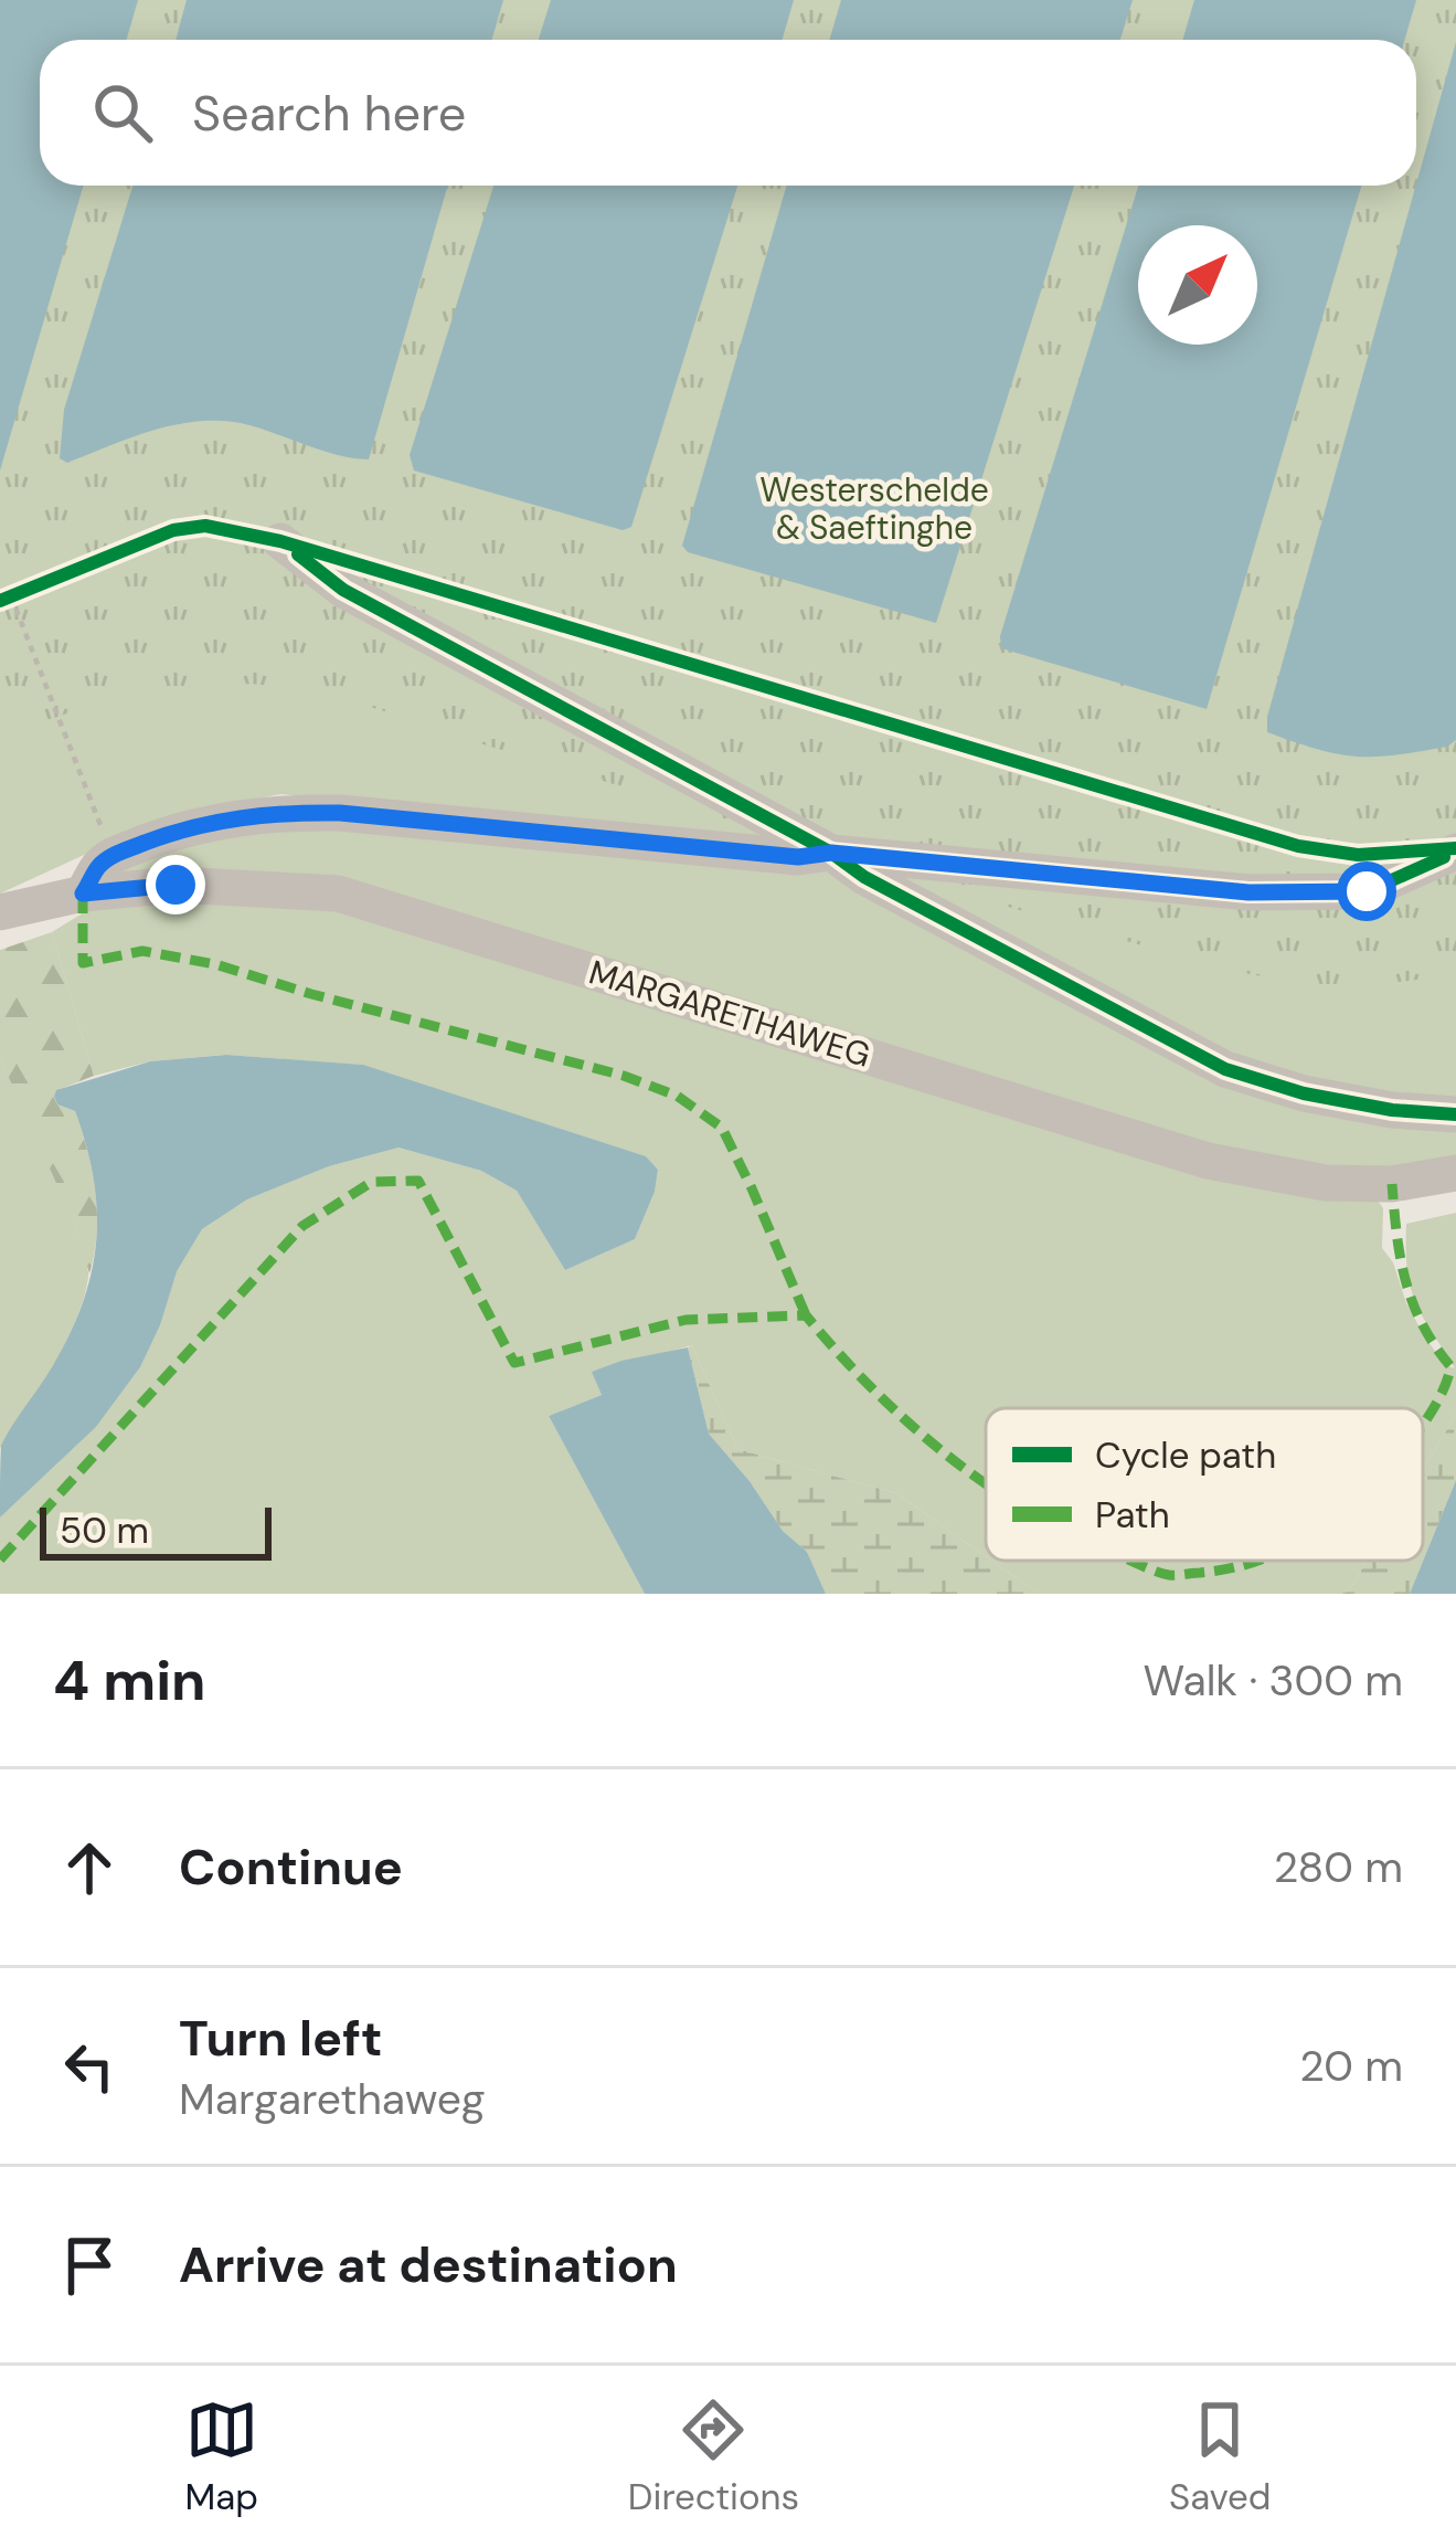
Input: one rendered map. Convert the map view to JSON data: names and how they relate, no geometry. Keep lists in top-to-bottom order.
{
  "streets": {
    "street": ["MARGARETHAWEG"]
  },
  "parks": ["Westerschelde & Saeftinghe"],
  "legend": ["Cycle path", "Path"],
  "scale_bar": "50 m",
  "north": "top right",
  "page": {
    "search": "Search here",
    "scale": "50 m",
    "heading": ["4 min", "Walk · 300 m"],
    "list": [
      ["Continue", "280 m"],
      ["Turn left", "Margarethaweg", "20 m"],
      "Arrive at destination"
    ],
    "nav": ["Map", "Directions", "Saved"]
  }
}
